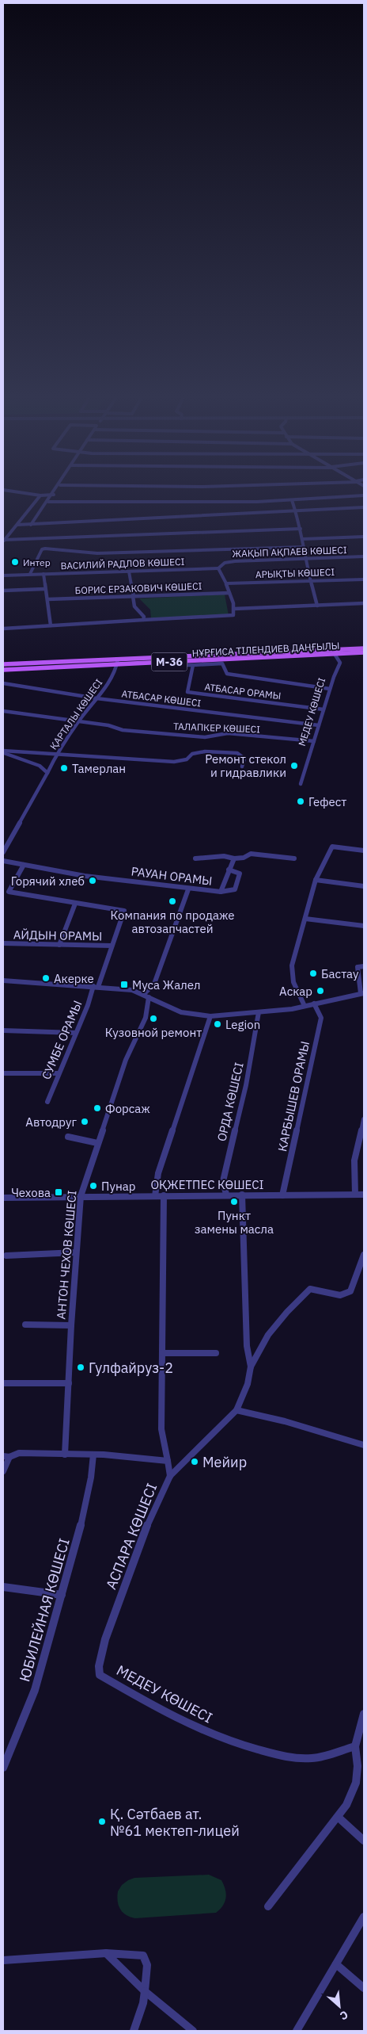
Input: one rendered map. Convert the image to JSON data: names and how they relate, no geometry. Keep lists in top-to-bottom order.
{
  "streets": {
    "main road": ["НҰРҒИСА ТІЛЕНДИЕВ ДАҢҒЫЛЫ", "M-36"],
    "street": [
      "ЖАҚЫП АҚПАЕВ КӨШЕСІ",
      "ВАСИЛИЙ РАДЛОВ КӨШЕСІ",
      "АРЫҚТЫ КӨШЕСІ",
      "БОРИС ЕРЗАКОВИЧ КӨШЕСІ",
      "АТБАСАР ОРАМЫ",
      "АТБАСАР КӨШЕСІ",
      "МЕДЕУ КӨШЕСІ",
      "ҚАРТАЛЫ КӨШЕСІ",
      "ТАЛАПКЕР КӨШЕСІ",
      "РАУАН ОРАМЫ",
      "АЙДЫН ОРАМЫ",
      "СУМБЕ ОРАМЫ",
      "КАРБЫШЕВ ОРАМЫ",
      "ОРДА КӨШЕСІ",
      "ОҚЖЕТПЕС КӨШЕСІ",
      "АНТОН ЧЕХОВ КӨШЕСІ",
      "АСПАРА КӨШЕСІ",
      "ЮБИЛЕЙНАЯ КӨШЕСІ"
    ]
  },
  "crossings": [
    ["ЖАҚЫП АҚПАЕВ КӨШЕСІ", "ВАСИЛИЙ РАДЛОВ КӨШЕСІ"],
    ["НҰРҒИСА ТІЛЕНДИЕВ ДАҢҒЫЛЫ", "АТБАСАР ОРАМЫ"],
    ["НҰРҒИСА ТІЛЕНДИЕВ ДАҢҒЫЛЫ", "МЕДЕУ КӨШЕСІ"],
    ["НҰРҒИСА ТІЛЕНДИЕВ ДАҢҒЫЛЫ", "ҚАРТАЛЫ КӨШЕСІ"],
    ["АТБАСАР ОРАМЫ", "МЕДЕУ КӨШЕСІ"],
    ["АТБАСАР КӨШЕСІ", "МЕДЕУ КӨШЕСІ"],
    ["АТБАСАР КӨШЕСІ", "ҚАРТАЛЫ КӨШЕСІ"],
    ["МЕДЕУ КӨШЕСІ", "ТАЛАПКЕР КӨШЕСІ"],
    ["МЕДЕУ КӨШЕСІ", "АСПАРА КӨШЕСІ"],
    ["ҚАРТАЛЫ КӨШЕСІ", "ТАЛАПКЕР КӨШЕСІ"],
    ["РАУАН ОРАМЫ", "АНТОН ЧЕХОВ КӨШЕСІ"],
    ["АЙДЫН ОРАМЫ", "СУМБЕ ОРАМЫ"],
    ["КАРБЫШЕВ ОРАМЫ", "ОҚЖЕТПЕС КӨШЕСІ"],
    ["ОРДА КӨШЕСІ", "ОҚЖЕТПЕС КӨШЕСІ"],
    ["ОҚЖЕТПЕС КӨШЕСІ", "АНТОН ЧЕХОВ КӨШЕСІ"]
  ],
  "places": {
    "other": [
      "Интер",
      "Ремонт стекол и гидравлики",
      "Тамерлан",
      "Гефест",
      "Горячий хлеб",
      "Компания по продаже автозапчастей",
      "Бастау",
      "Акерке",
      "Аскар",
      "Кузовной ремонт",
      "Legion",
      "Форсаж",
      "Автодруг",
      "Пунар",
      "Пункт замены масла",
      "Гулфайруз-2",
      "Мейир",
      "Қ. Сәтбаев ат. №61 мектеп-лицей"
    ],
    "transit": ["Муса Жалел", "Чехова"]
  },
  "north": "bottom right"
}
